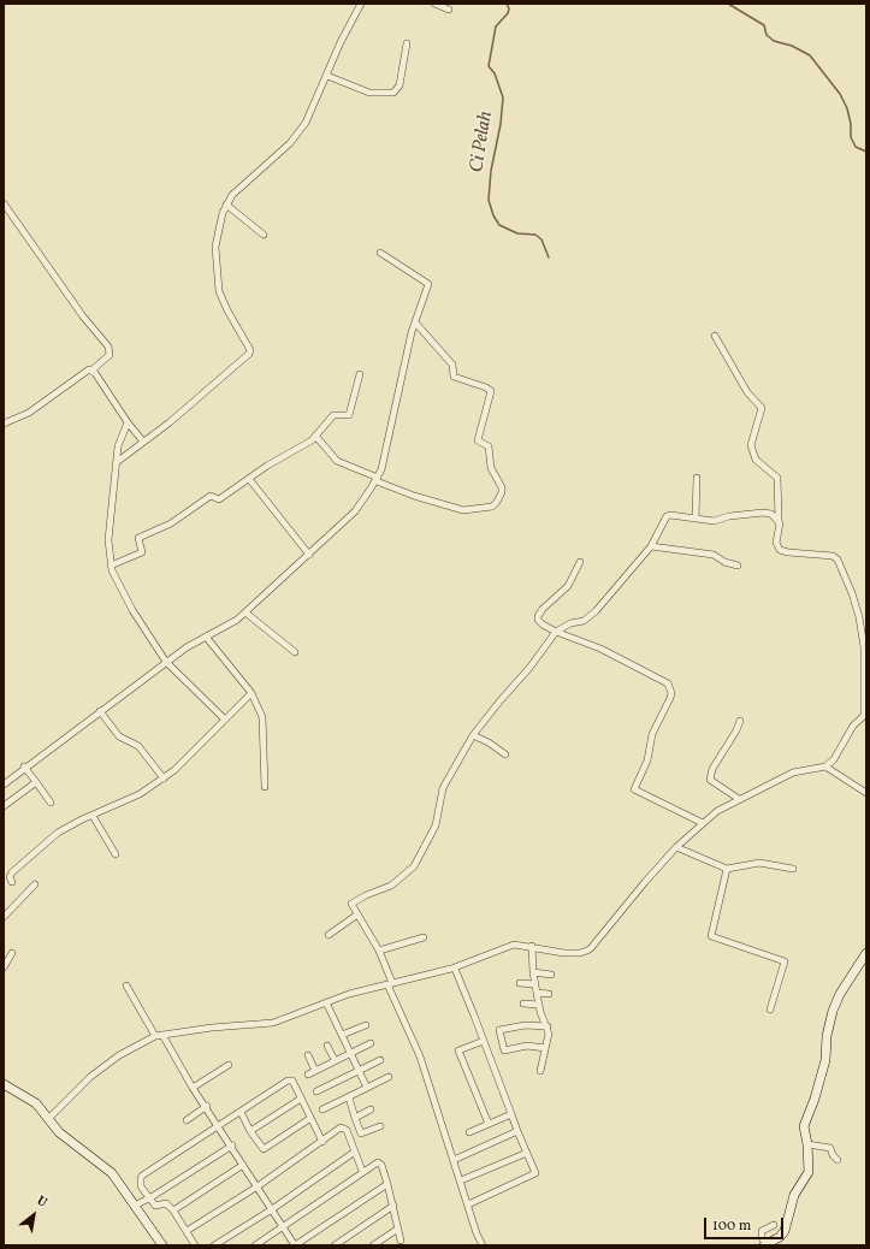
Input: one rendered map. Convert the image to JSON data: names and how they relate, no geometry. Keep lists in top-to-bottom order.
{
  "water": ["Ci Pelah"],
  "scale_bar": "100 m",
  "north": "top right"
}
